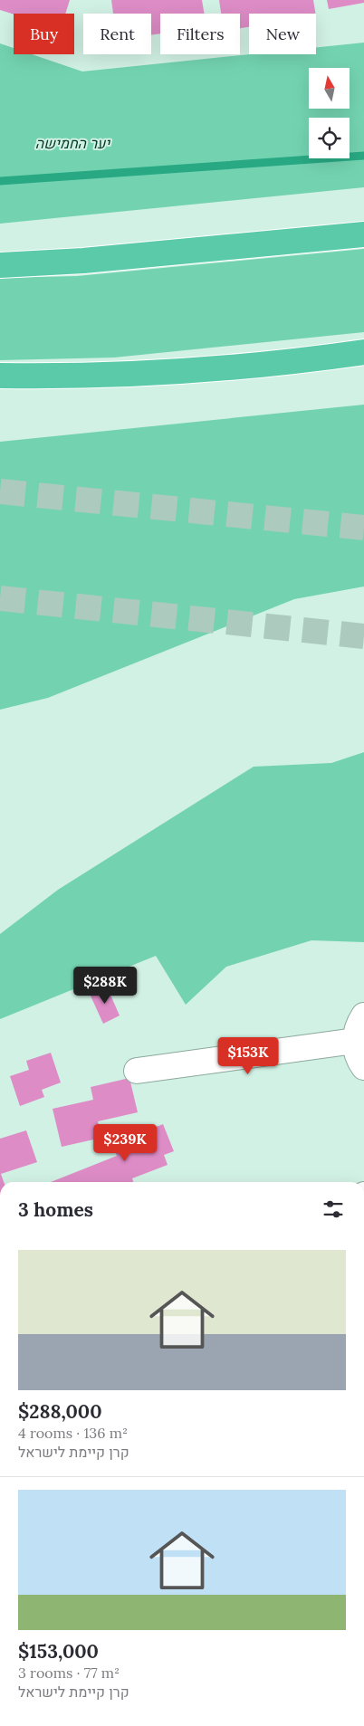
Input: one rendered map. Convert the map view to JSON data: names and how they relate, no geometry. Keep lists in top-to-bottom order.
{
  "parks": ["יער החמישה"],
  "north": "top",
  "page": {
    "chip": [
      "Buy",
      "Rent",
      "Filters",
      "New"
    ],
    "price": ["$288K", "$153K", "$239K"],
    "heading": "3 homes",
    "list": [
      {
        "name": "$288,000",
        "note": "4 rooms · 136 m² · קרן קיימת לישראל"
      },
      {
        "name": "$153,000",
        "note": "3 rooms · 77 m² · קרן קיימת לישראל"
      }
    ]
  }
}
